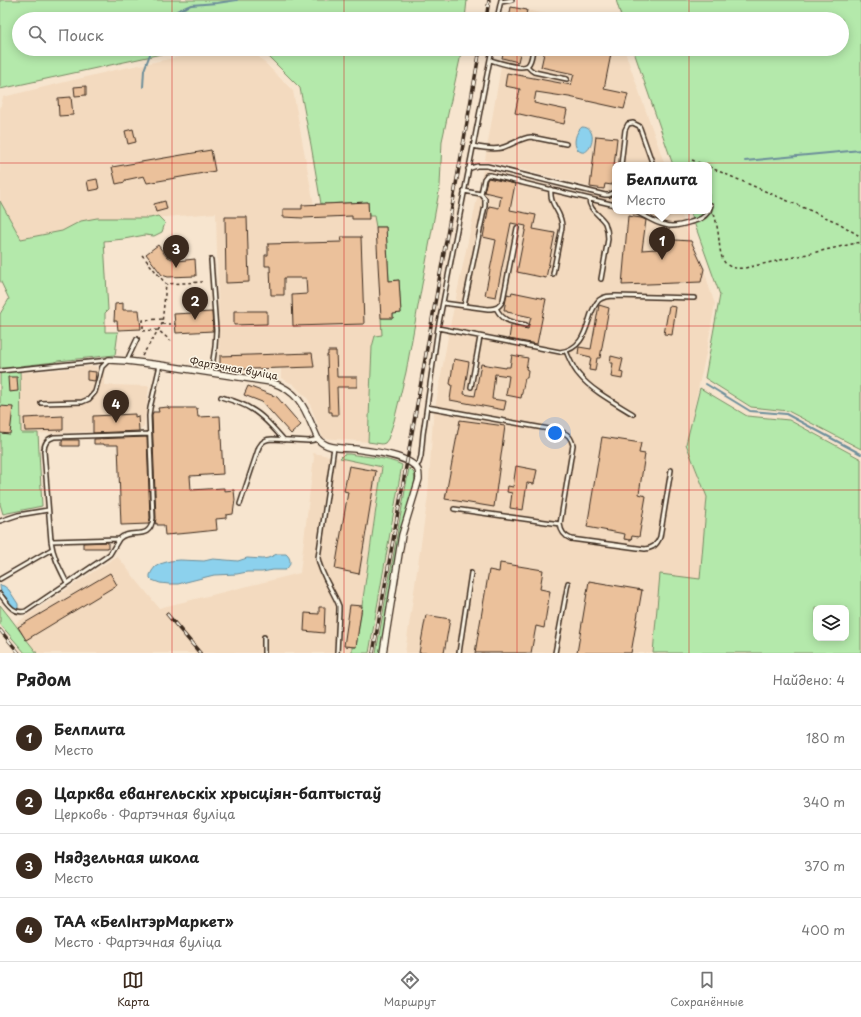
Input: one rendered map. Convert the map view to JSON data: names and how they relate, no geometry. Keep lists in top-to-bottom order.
{
  "streets": {
    "street": ["Фартэчная вуліца"]
  },
  "page": {
    "search": "Поиск",
    "popup": ["Белплита", "Место"],
    "pins": [
      "1",
      "3",
      "2",
      "4"
    ],
    "heading": ["Рядом", "Найдено: 4"],
    "list": [
      {
        "mark": "1",
        "name": "Белплита",
        "note": "Место",
        "value": "180 m"
      },
      {
        "mark": "2",
        "name": "Царква евангельскіх хрысціян-баптыстаў",
        "note": "Церковь · Фартэчная вуліца",
        "value": "340 m"
      },
      {
        "mark": "3",
        "name": "Нядзельная школа",
        "note": "Место",
        "value": "370 m"
      },
      {
        "mark": "4",
        "name": "ТАА «БелІнтэрМаркет»",
        "note": "Место · Фартэчная вуліца",
        "value": "400 m"
      }
    ],
    "nav": ["Карта", "Маршрут", "Сохранённые"]
  }
}
